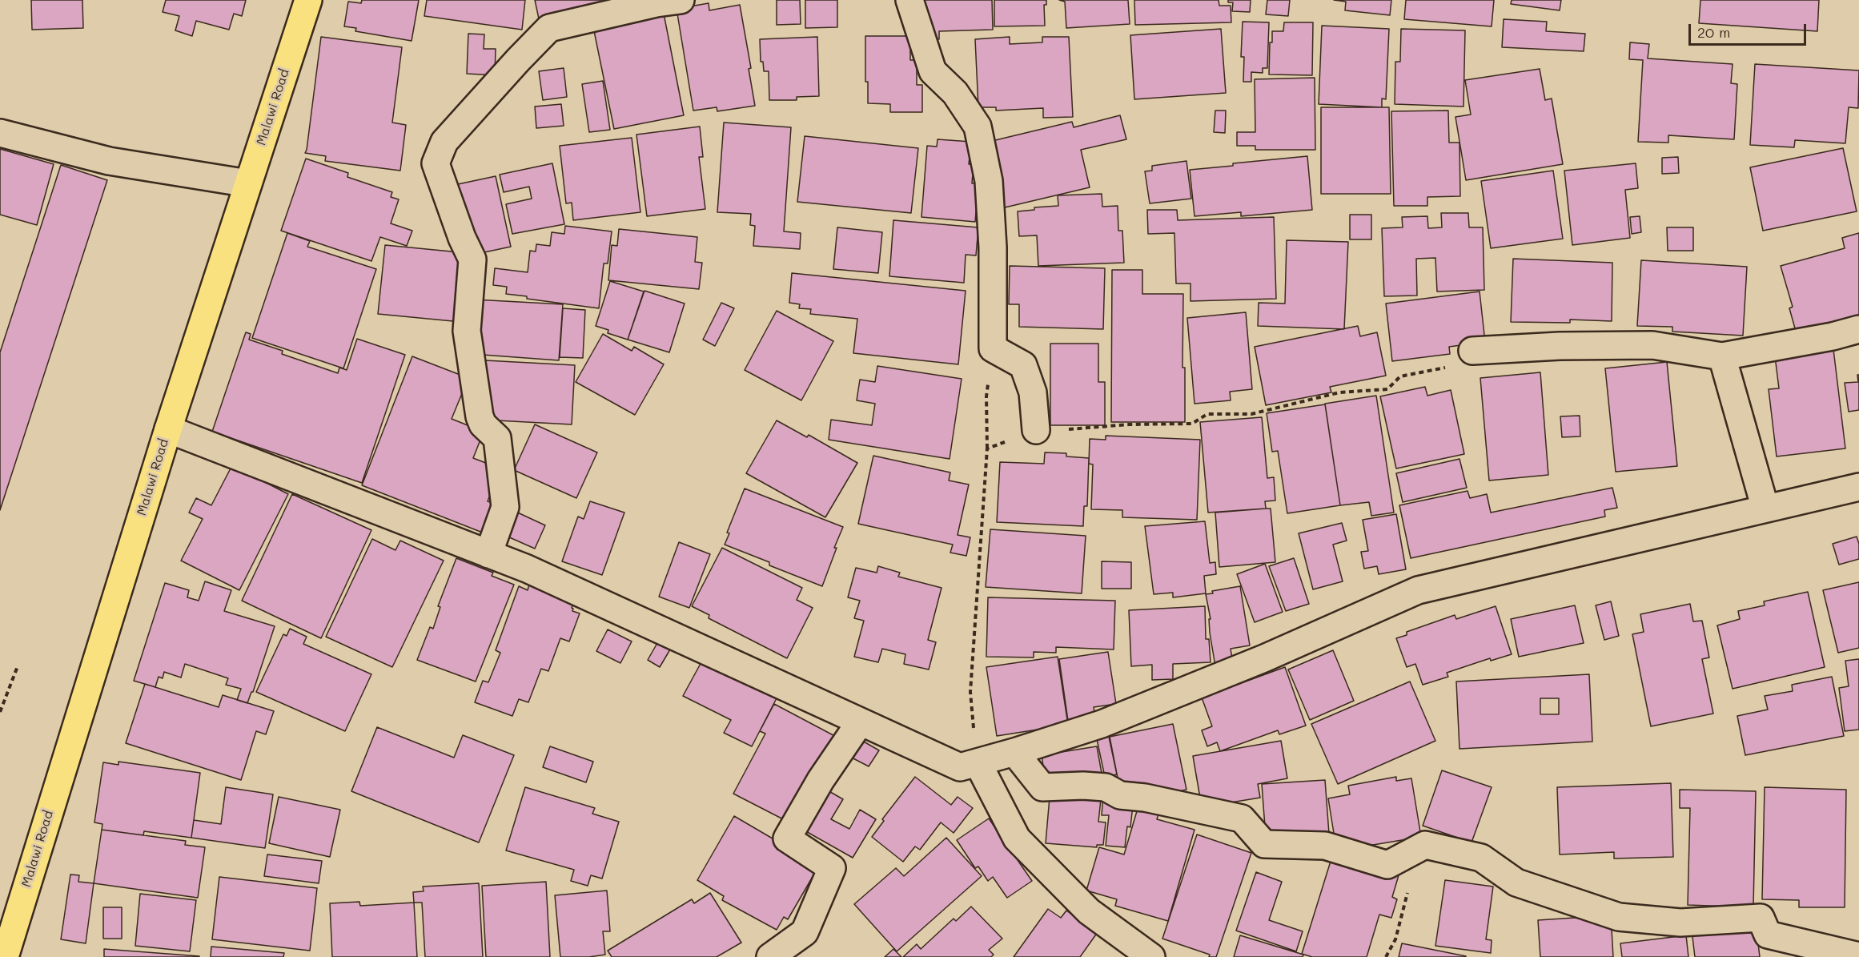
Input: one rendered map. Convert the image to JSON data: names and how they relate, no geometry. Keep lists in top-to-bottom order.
{
  "streets": {
    "main road": ["Malawi Road"]
  },
  "scale_bar": "20 m"
}
